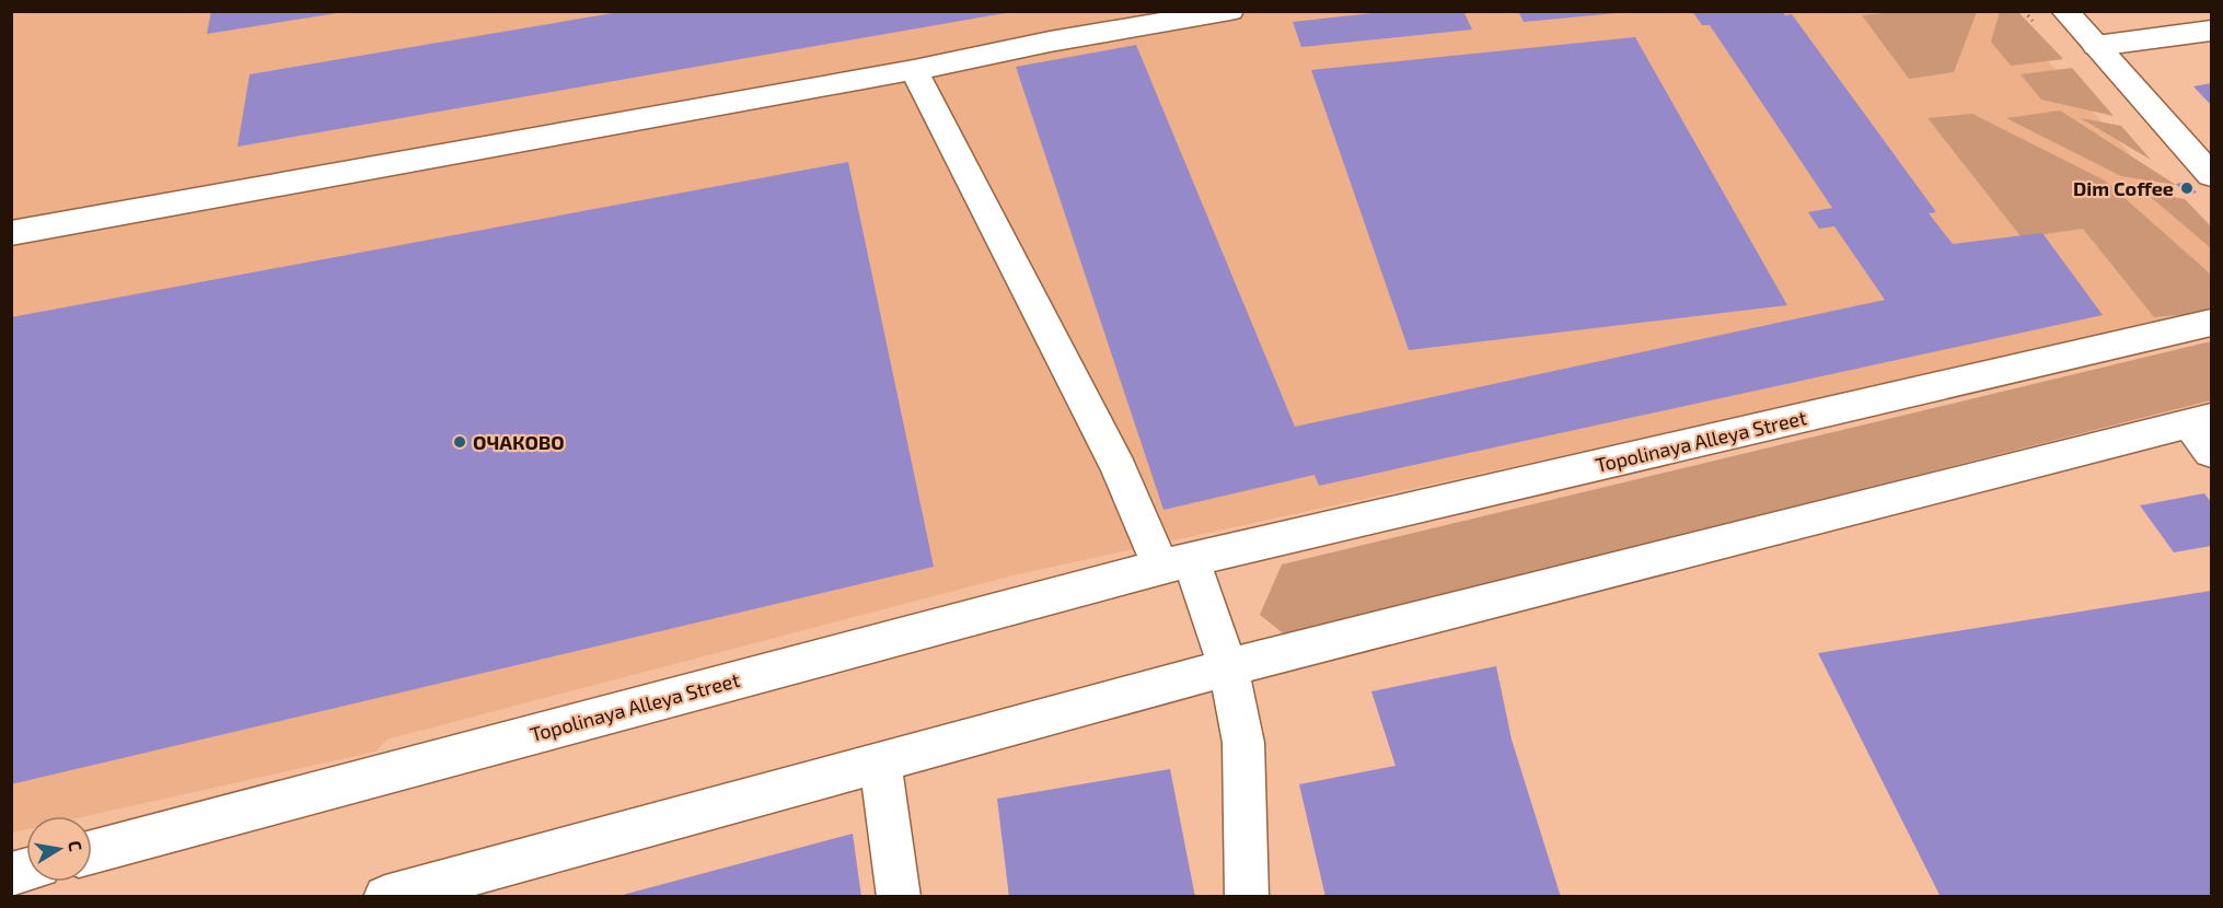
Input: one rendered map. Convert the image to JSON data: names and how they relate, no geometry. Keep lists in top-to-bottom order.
{
  "streets": {
    "street": ["Topolinaya Alleya Street"]
  },
  "places": ["Dim Coffee", "ОЧАКОВО"],
  "north": "right"
}
